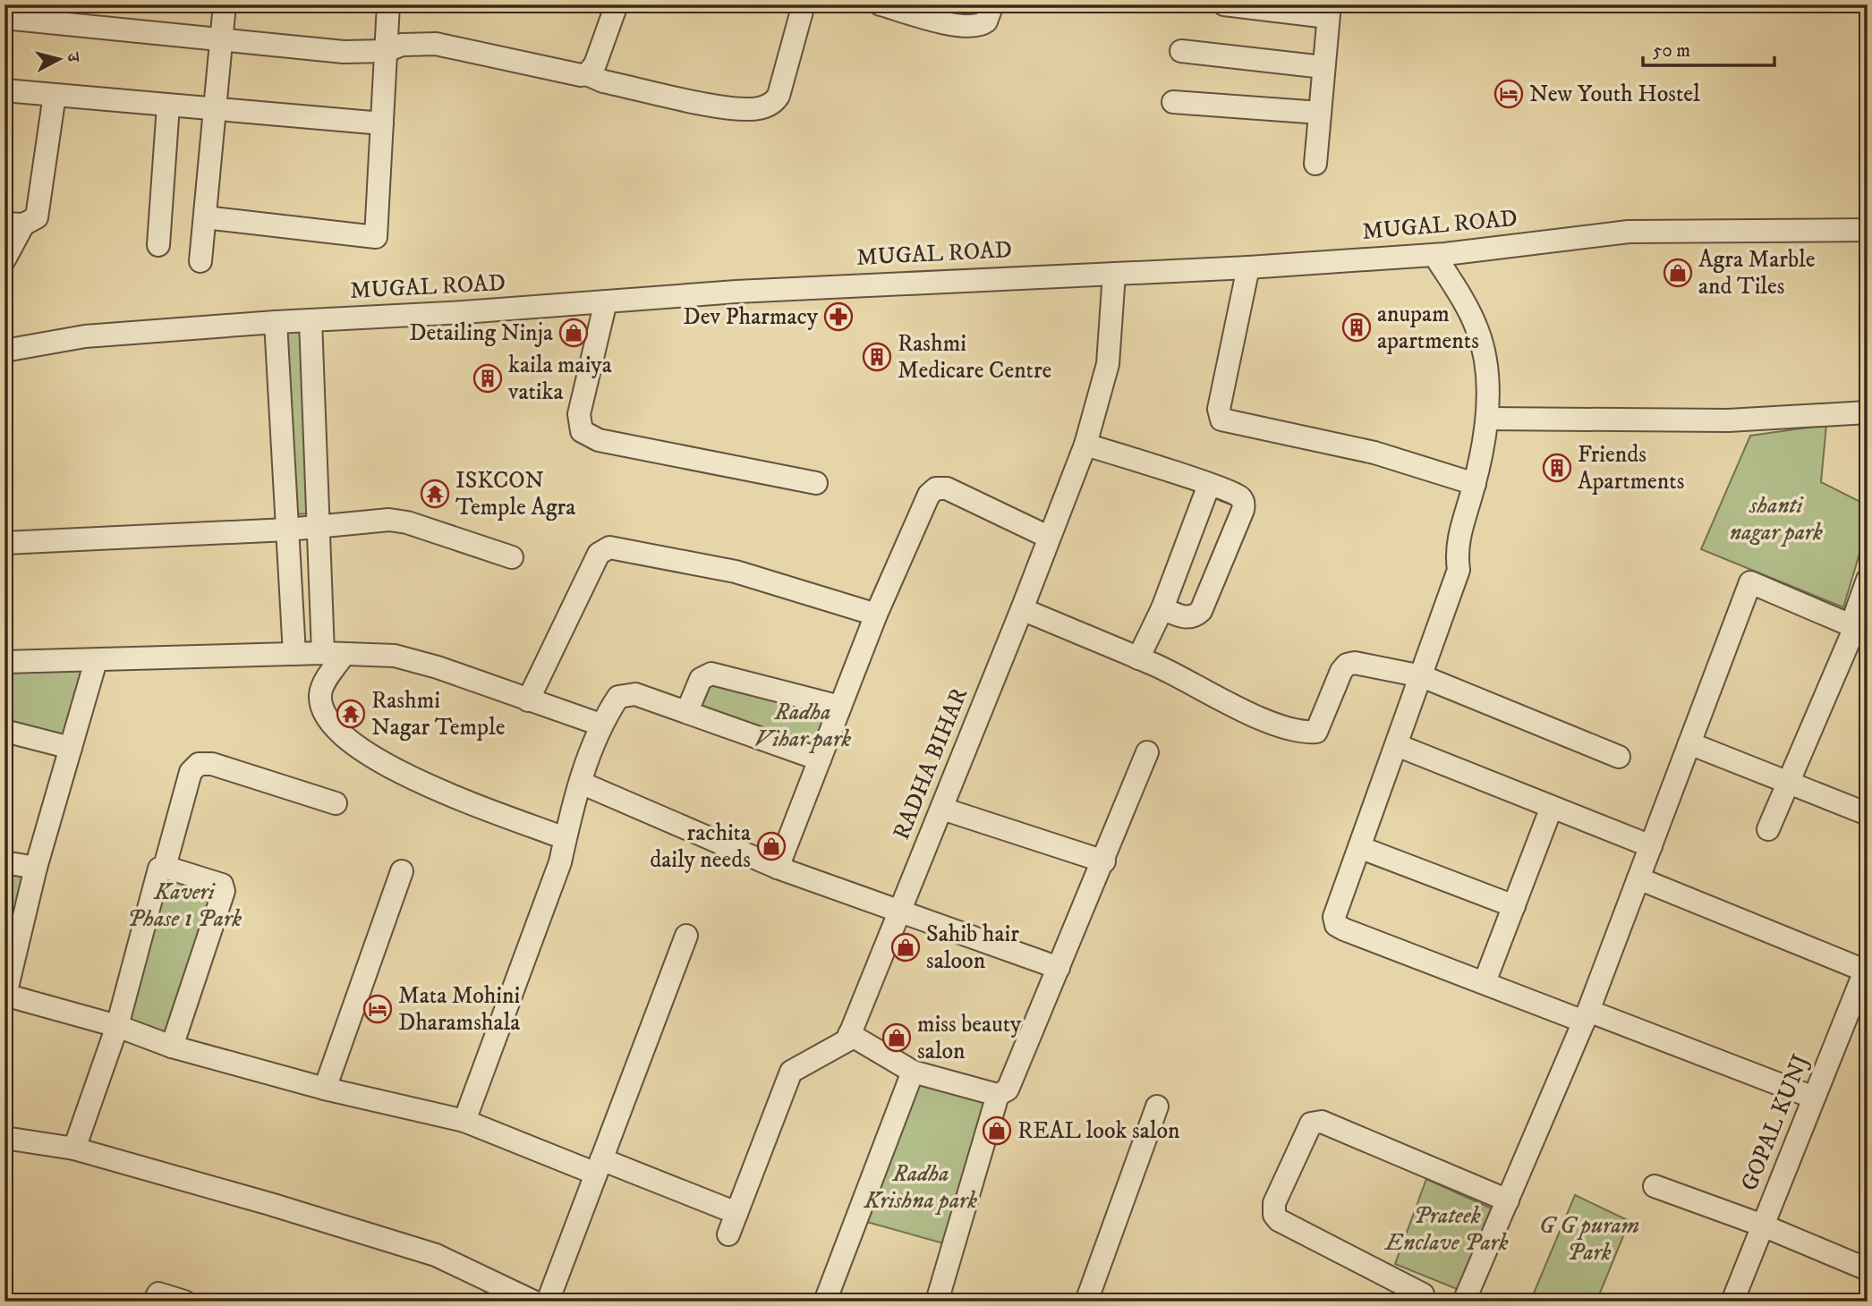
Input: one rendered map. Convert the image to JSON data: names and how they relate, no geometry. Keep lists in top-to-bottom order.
{
  "streets": {
    "street": ["MUGAL ROAD", "RADHA BIHAR", "GOPAL KUNJ"]
  },
  "crossings": [
    ["MUGAL ROAD", "RADHA BIHAR"]
  ],
  "parks": [
    "shanti nagar park",
    "Radha Vihar park",
    "Kaveri Phase 1 Park",
    "Radha Krishna park",
    "Prateek Enclave Park",
    "G G puram Park"
  ],
  "places": {
    "hotel": ["New Youth Hostel", "Mata Mohini Dharamshala"],
    "shop": [
      "Agra Marble and Tiles",
      "Detailing Ninja",
      "rachita daily needs",
      "Sahib hair saloon",
      "miss beauty salon",
      "REAL look salon"
    ],
    "pharmacy": ["Dev Pharmacy"],
    "building": [
      "anupam apartments",
      "Rashmi Medicare Centre",
      "kaila maiya vatika",
      "Friends Apartments"
    ],
    "temple": ["ISKCON Temple Agra", "Rashmi Nagar Temple"]
  },
  "scale_bar": "50 m",
  "north": "right"
}
